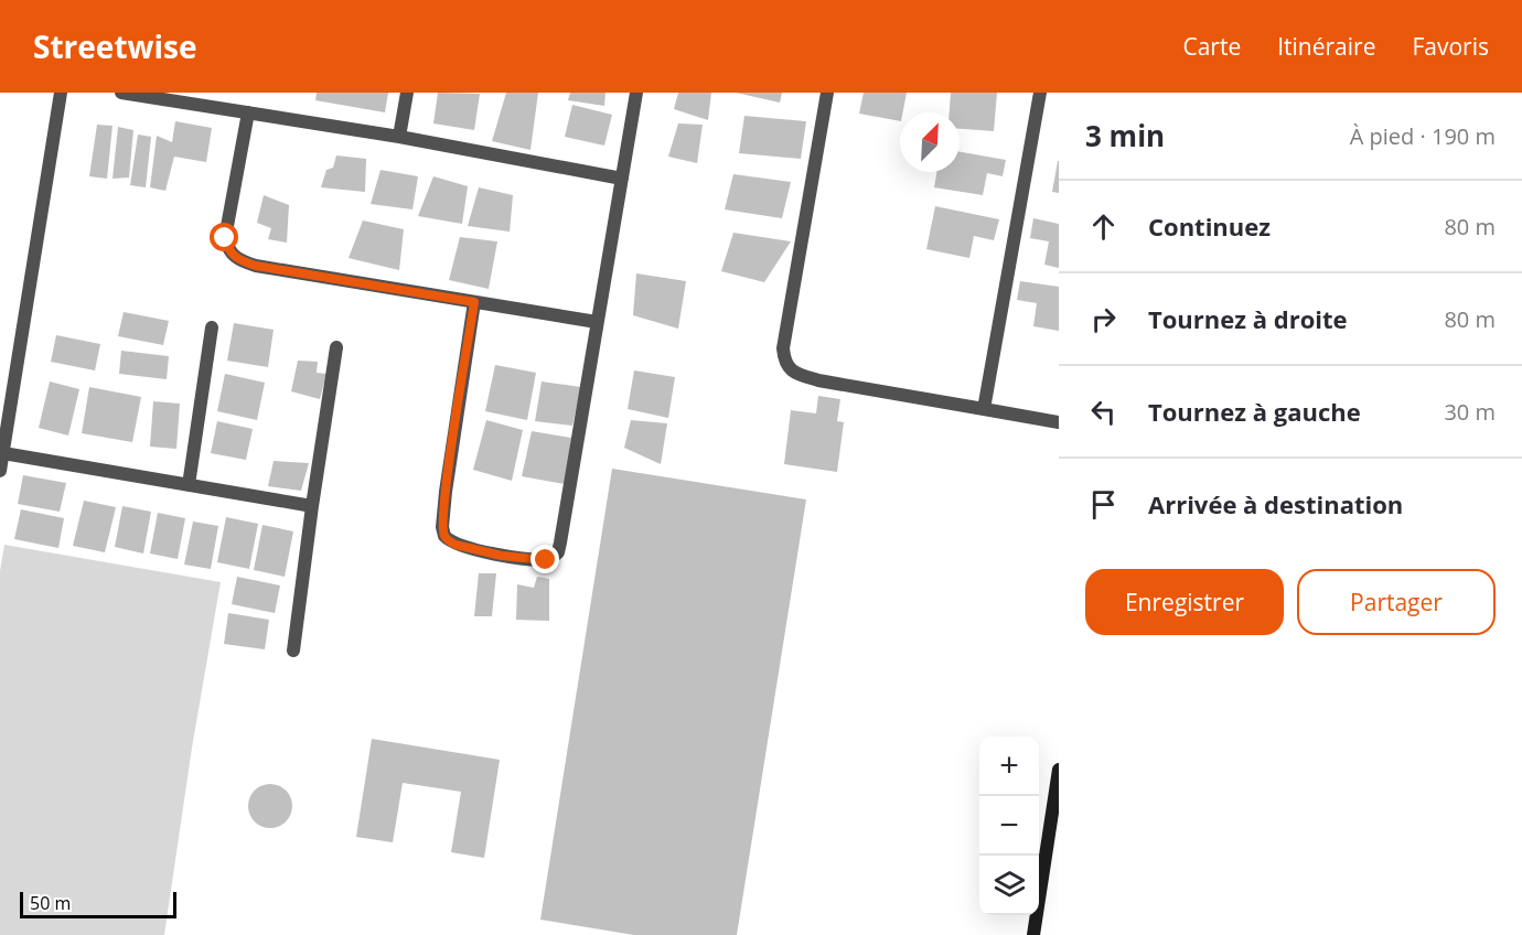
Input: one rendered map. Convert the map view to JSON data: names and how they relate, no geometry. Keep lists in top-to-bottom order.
{
  "scale_bar": "50 m",
  "north": "top right",
  "page": {
    "header": "Streetwise",
    "nav": ["Carte", "Itinéraire", "Favoris"],
    "heading": ["3 min", "À pied · 190 m"],
    "list": [
      ["Continuez", "80 m"],
      ["Tournez à droite", "80 m"],
      ["Tournez à gauche", "30 m"],
      "Arrivée à destination"
    ],
    "buttons": ["Enregistrer", "Partager"],
    "map_buttons": ["+", "−"],
    "scale": "50 m"
  }
}
